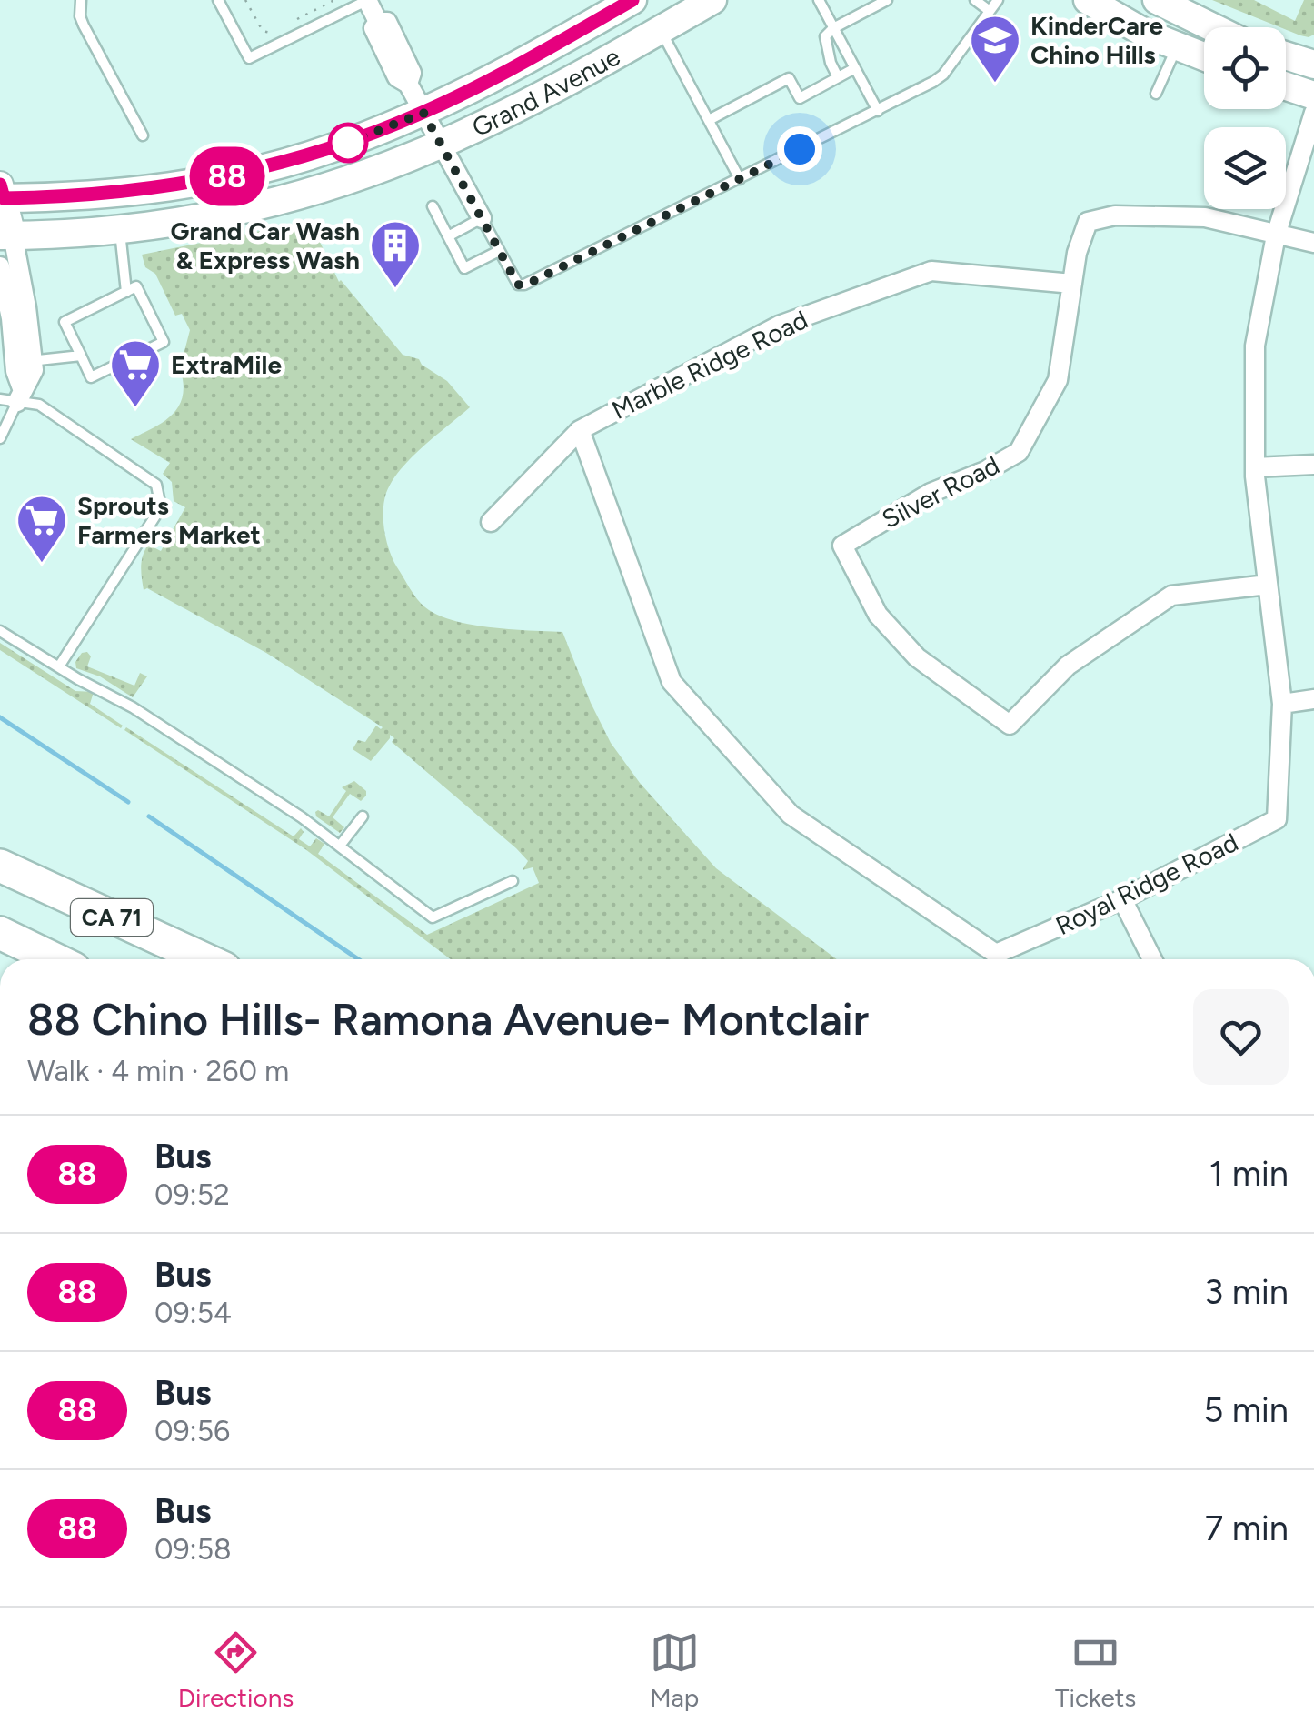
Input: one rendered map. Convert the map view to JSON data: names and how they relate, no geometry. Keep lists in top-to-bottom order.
{
  "streets": {
    "highway": ["CA 71"],
    "main road": ["Grand Avenue"],
    "street": ["Marble Ridge Road", "Silver Road", "Royal Ridge Road"]
  },
  "crossings": [
    ["Marble Ridge Road", "Silver Road"],
    ["Marble Ridge Road", "Royal Ridge Road"],
    ["Silver Road", "Royal Ridge Road"]
  ],
  "places": {
    "school or university": ["KinderCare Chino Hills"],
    "building": ["Grand Car Wash & Express Wash"],
    "supermarket": ["ExtraMile", "Sprouts Farmers Market"]
  },
  "lines": ["bus line 88"],
  "page": {
    "on_map": "88",
    "heading": ["88 Chino Hills- Ramona Avenue- Montclair", "Walk · 4 min · 260 m"],
    "list": [
      {
        "mark": "88",
        "name": "Bus",
        "note": "09:52",
        "value": "1 min"
      },
      {
        "mark": "88",
        "name": "Bus",
        "note": "09:54",
        "value": "3 min"
      },
      {
        "mark": "88",
        "name": "Bus",
        "note": "09:56",
        "value": "5 min"
      },
      {
        "mark": "88",
        "name": "Bus",
        "note": "09:58",
        "value": "7 min"
      }
    ],
    "tabs": ["Directions", "Map", "Tickets"]
  }
}
